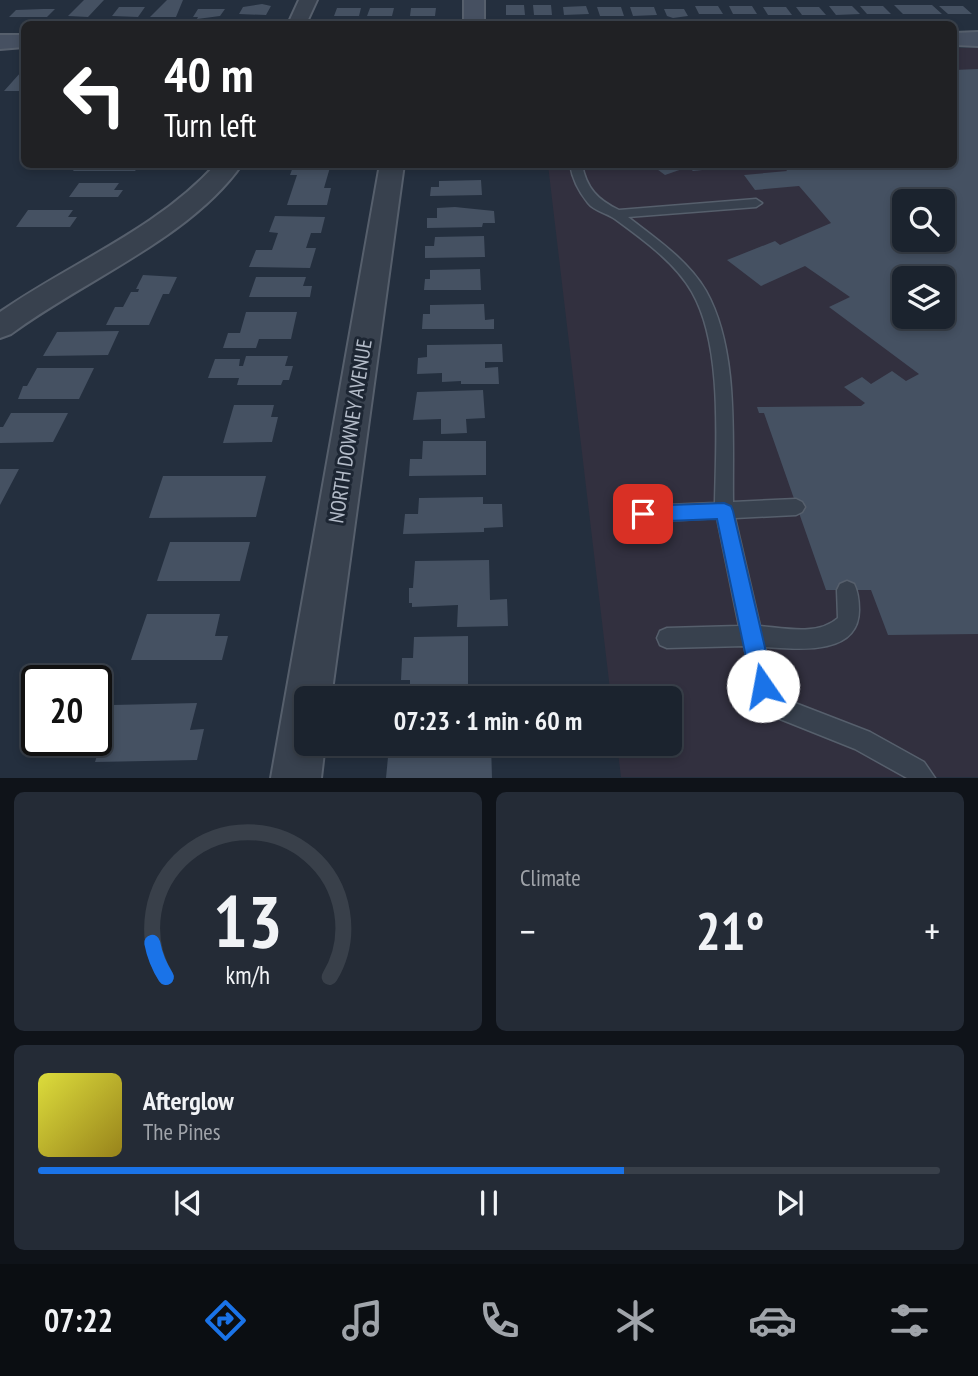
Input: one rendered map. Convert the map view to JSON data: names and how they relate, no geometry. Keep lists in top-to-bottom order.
{
  "streets": {
    "street": ["NORTH DOWNEY AVENUE"]
  },
  "page": {
    "turn": ["40 m", "Turn left"],
    "limit": "20",
    "trip": "07:23 · 1 min · 60 m",
    "tile": "Climate",
    "heat": ["−", "21°", "+"],
    "song": ["Afterglow", "The Pines"],
    "tabs": "07:22",
    "gauge": ["13", "km/h"]
  }
}
